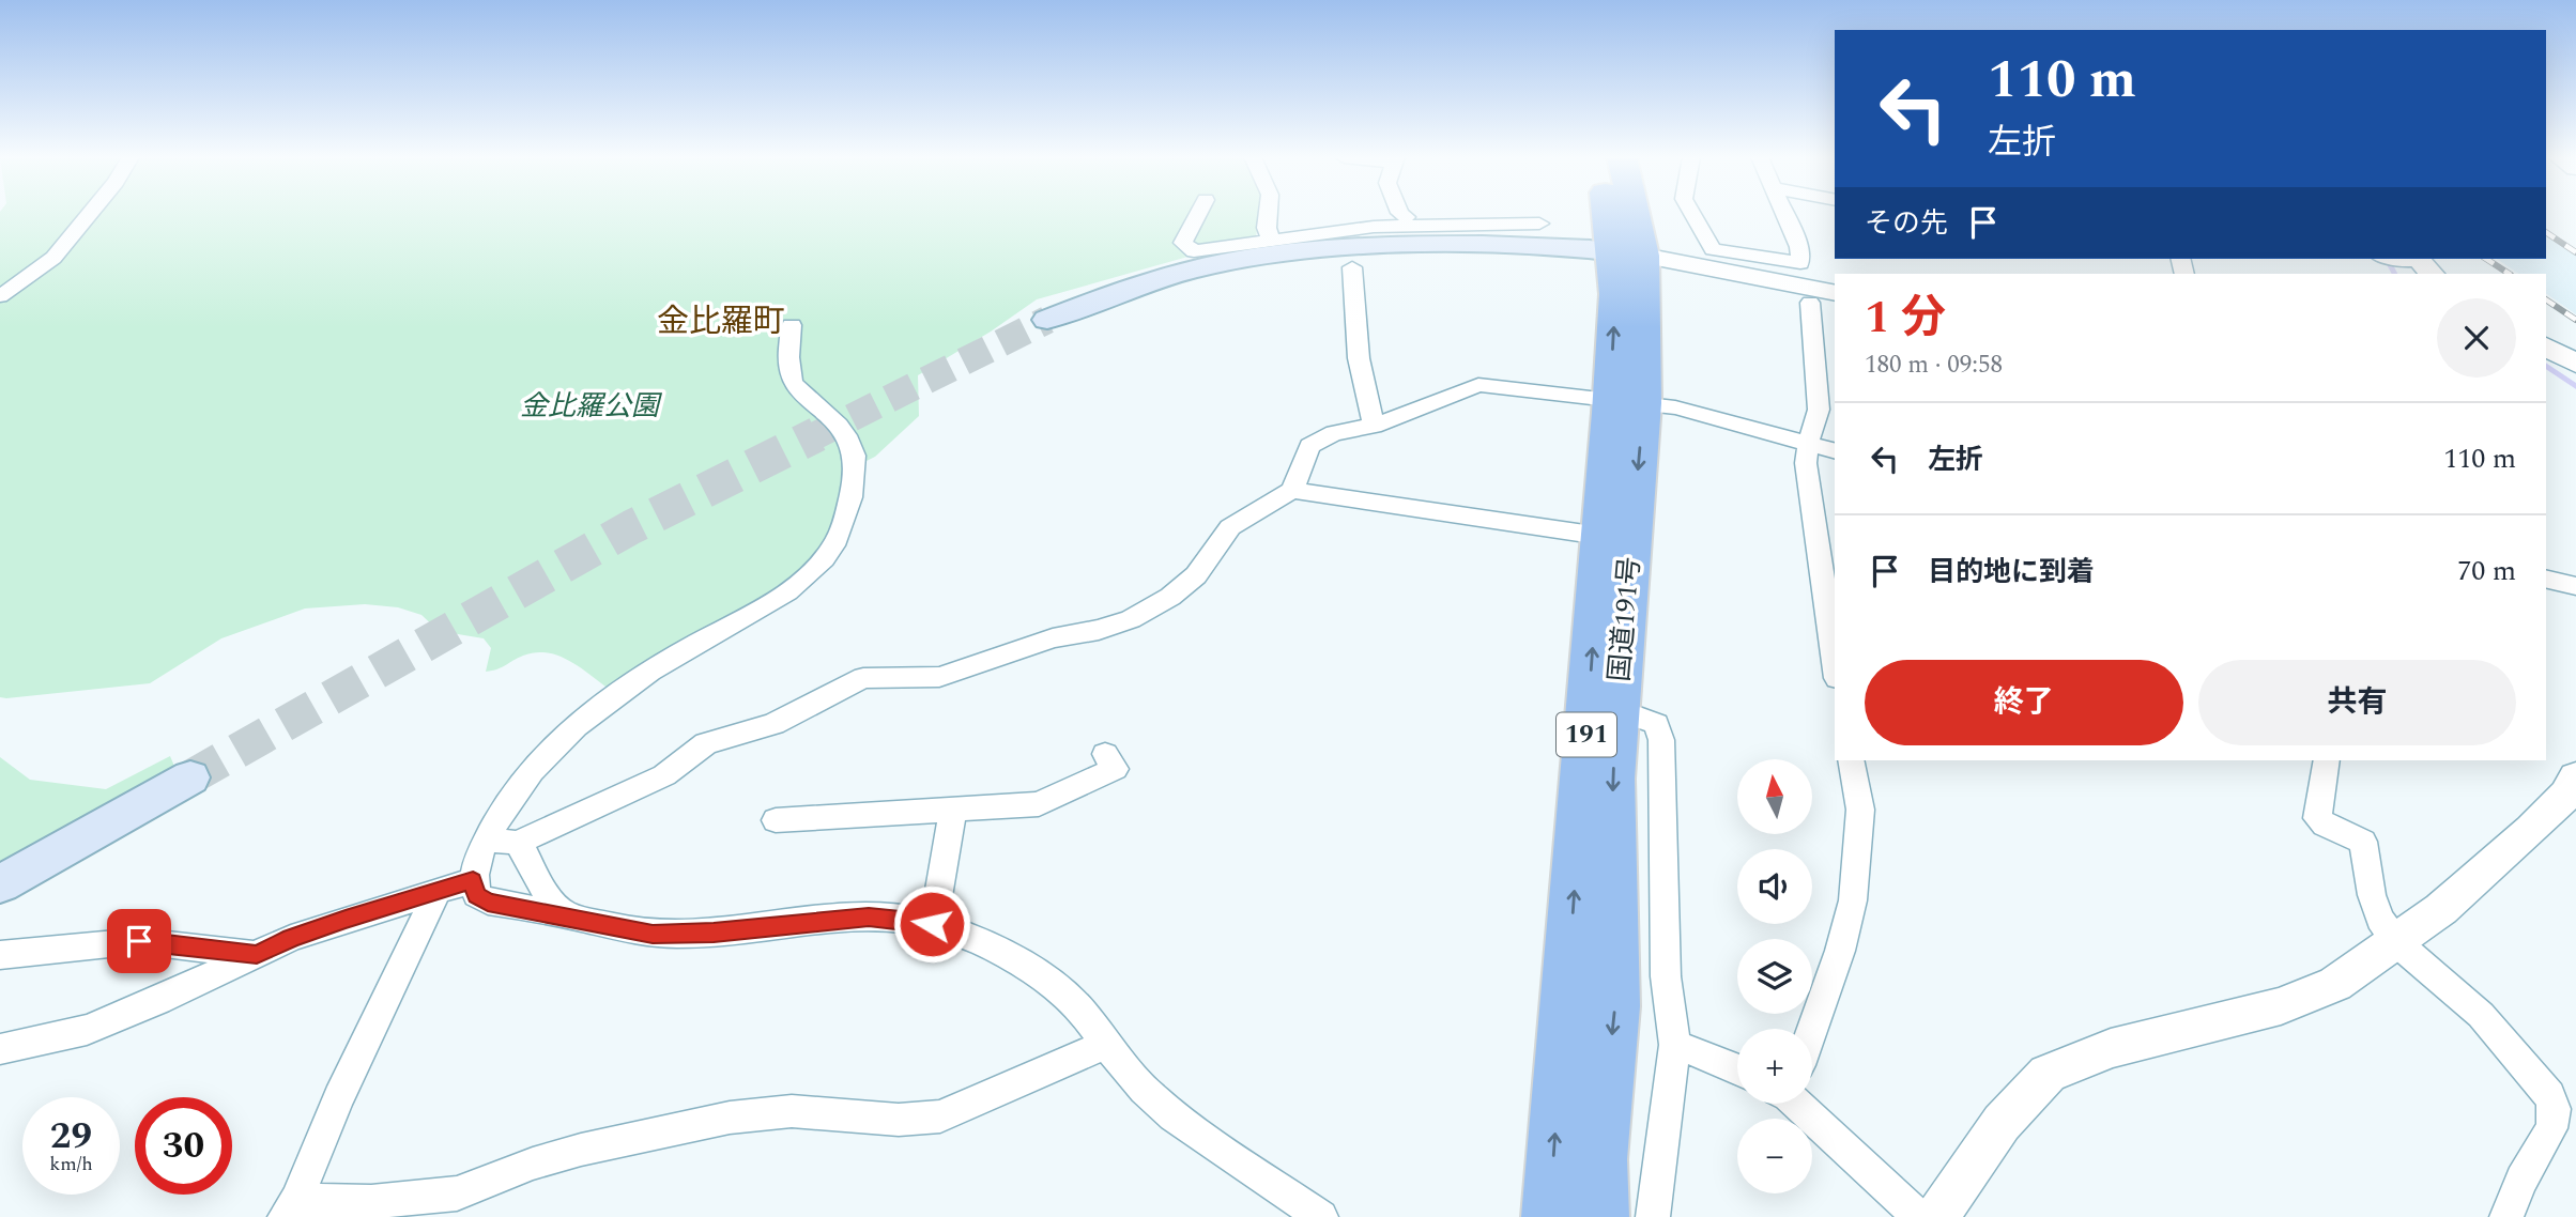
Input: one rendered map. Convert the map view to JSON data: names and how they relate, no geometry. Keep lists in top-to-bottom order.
{
  "streets": {
    "highway": ["国道191号", "191"]
  },
  "districts": ["金比羅町"],
  "parks": ["金比羅公園"],
  "north": "top",
  "page": {
    "turn": ["110 m", "左折"],
    "then": "その先",
    "heading": ["1 分", "180 m · 09:58"],
    "list": [
      {
        "name": "左折",
        "value": "110 m"
      },
      {
        "name": "目的地に到着",
        "value": "70 m"
      }
    ],
    "buttons": ["終了", "共有"],
    "map_buttons": ["+", "−"],
    "speed": "29 km/h",
    "limit": "30"
  }
}
